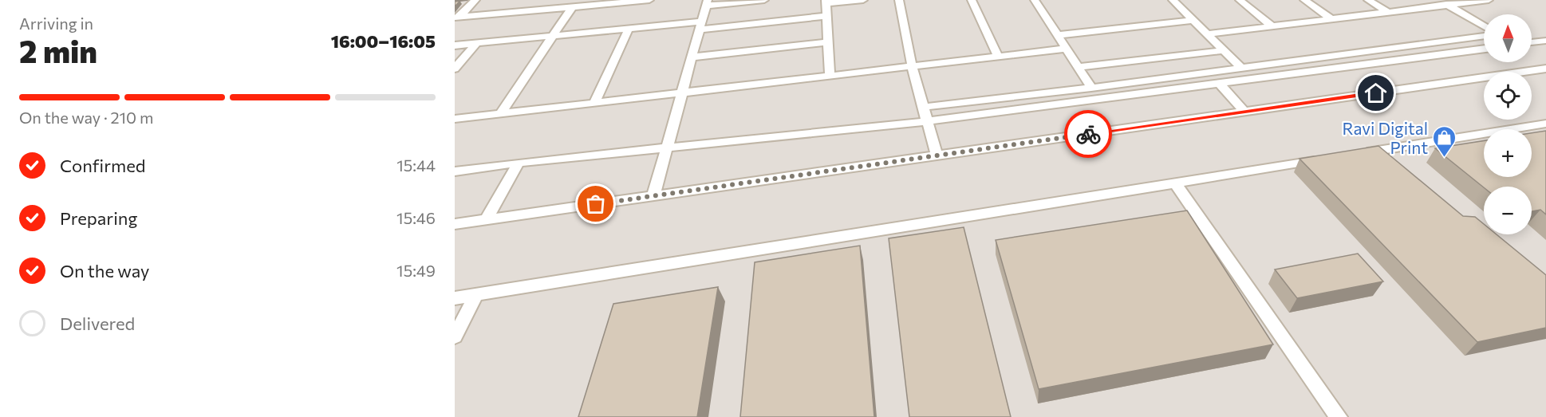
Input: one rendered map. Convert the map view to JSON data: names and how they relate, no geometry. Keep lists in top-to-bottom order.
{
  "places": {
    "shop": ["Ravi Digital Print"]
  },
  "north": "top",
  "page": {
    "heading": ["2 min", "Arriving in", "16:00–16:05"],
    "map_buttons": ["+", "−"],
    "bar": "On the way · 210 m",
    "list": [
      ["Confirmed", "15:44"],
      ["Preparing", "15:46"],
      ["On the way", "15:49"],
      "Delivered"
    ]
  }
}
